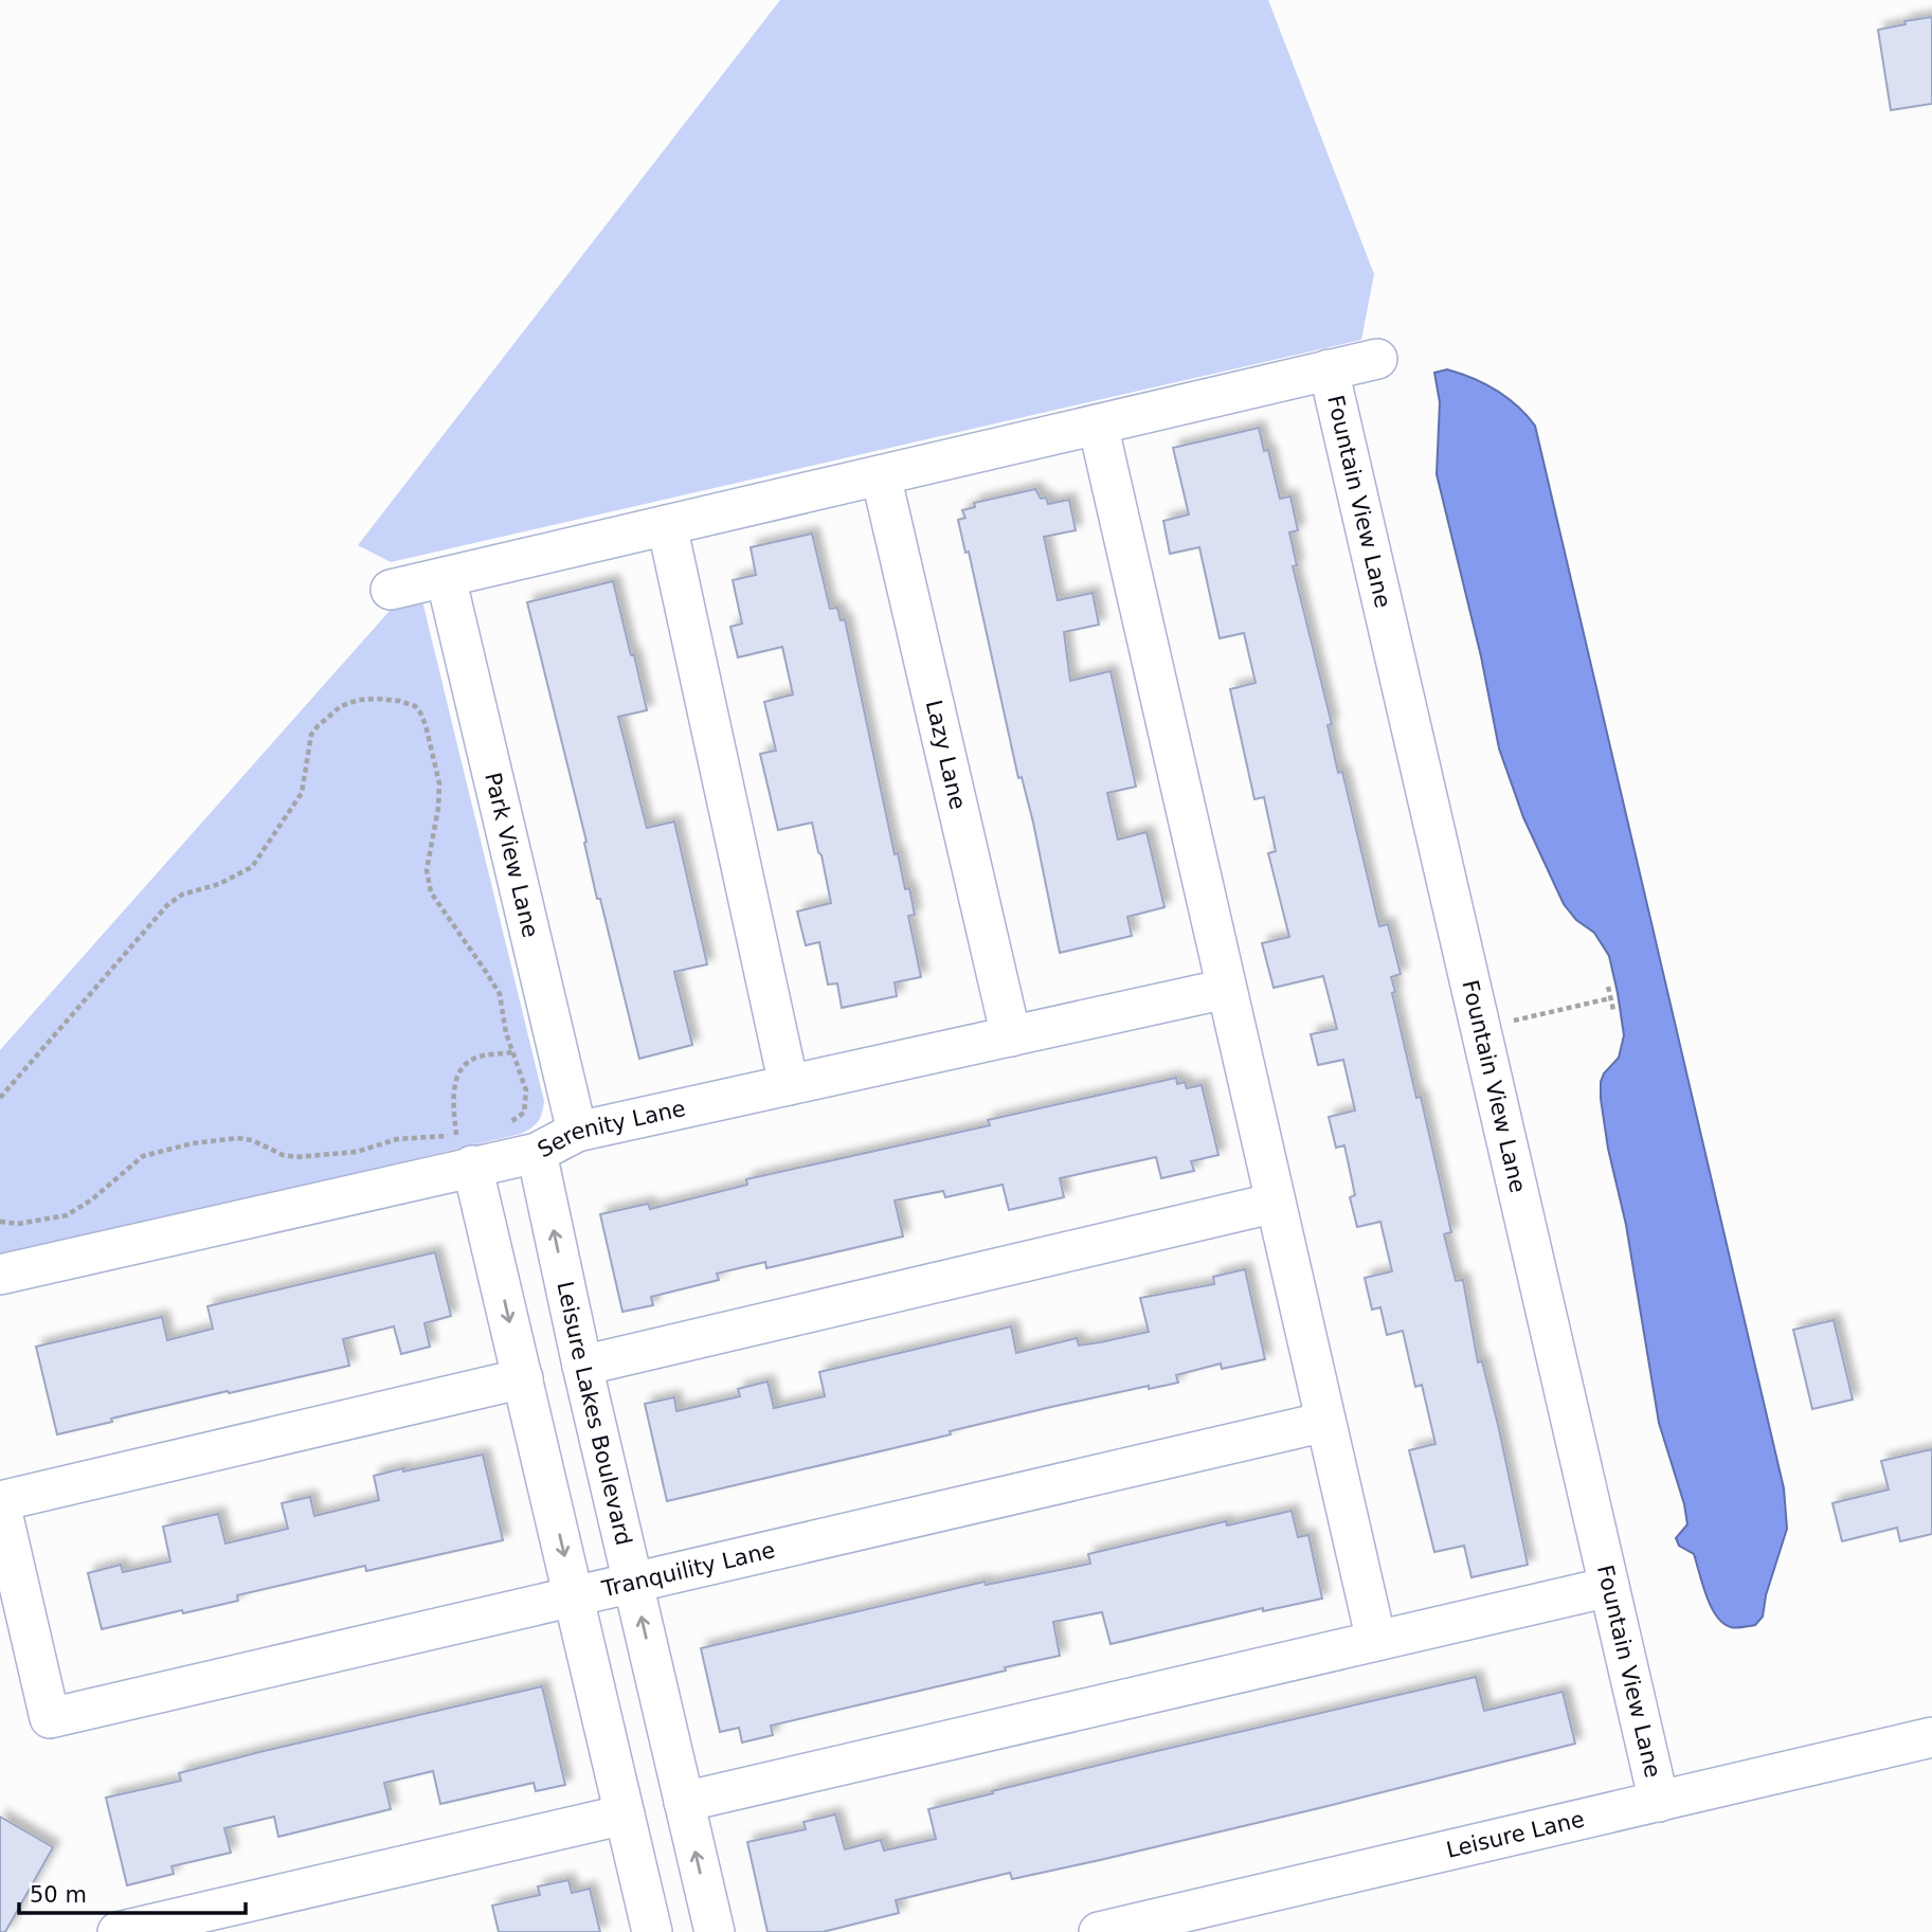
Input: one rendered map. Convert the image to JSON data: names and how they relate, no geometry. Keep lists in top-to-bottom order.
{
  "streets": {
    "street": [
      "Fountain View Lane",
      "Lazy Lane",
      "Park View Lane",
      "Serenity Lane",
      "Leisure Lakes Boulevard",
      "Tranquility Lane",
      "Leisure Lane"
    ]
  },
  "crossings": [
    ["Fountain View Lane", "Leisure Lane"],
    ["Lazy Lane", "Serenity Lane"],
    ["Park View Lane", "Serenity Lane"],
    ["Serenity Lane", "Leisure Lakes Boulevard"],
    ["Leisure Lakes Boulevard", "Tranquility Lane"]
  ],
  "scale_bar": "50 m"
}
